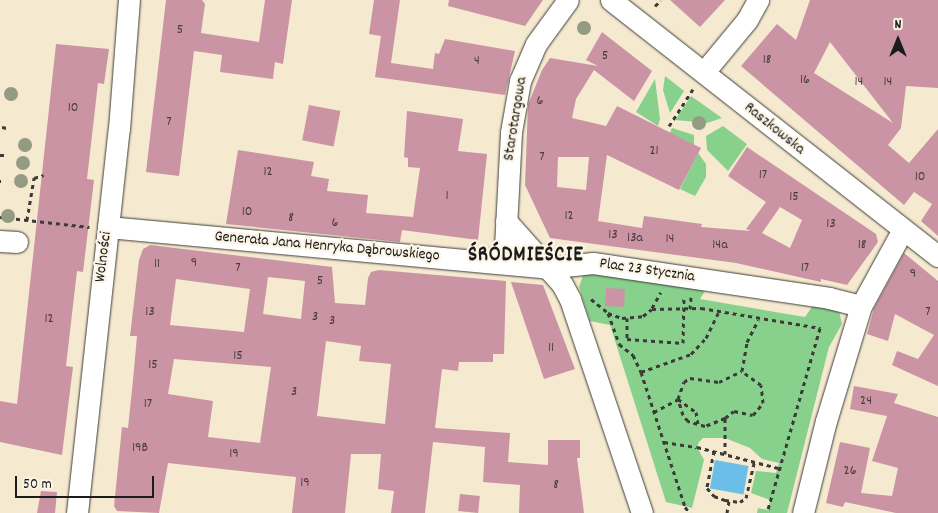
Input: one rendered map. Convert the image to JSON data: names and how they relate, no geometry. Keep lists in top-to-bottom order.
{
  "streets": {
    "street": [
      "Starotargowa",
      "Raszkowska",
      "Generała Jana Henryka Dąbrowskiego",
      "Wolności",
      "Plac 23 Stycznia"
    ]
  },
  "crossings": [
    ["Starotargowa", "Generała Jana Henryka Dąbrowskiego"],
    ["Generała Jana Henryka Dąbrowskiego", "Wolności"],
    ["Generała Jana Henryka Dąbrowskiego", "Plac 23 Stycznia"]
  ],
  "districts": ["ŚRÓDMIEŚCIE"],
  "house_numbers": [
    "5",
    "5",
    "18",
    "4",
    "16",
    "14",
    "14",
    "6",
    "10",
    "7",
    "21",
    "7",
    "12",
    "17",
    "10",
    "1",
    "15",
    "10",
    "12",
    "8",
    "6",
    "13",
    "13",
    "13a",
    "14",
    "14a",
    "18",
    "9",
    "11",
    "7",
    "17",
    "9",
    "5",
    "13",
    "7",
    "3",
    "12",
    "3",
    "11",
    "15",
    "15",
    "3",
    "24",
    "17",
    "19B",
    "19",
    "26",
    "19",
    "8"
  ],
  "scale_bar": "50 m",
  "north": "top"
}
